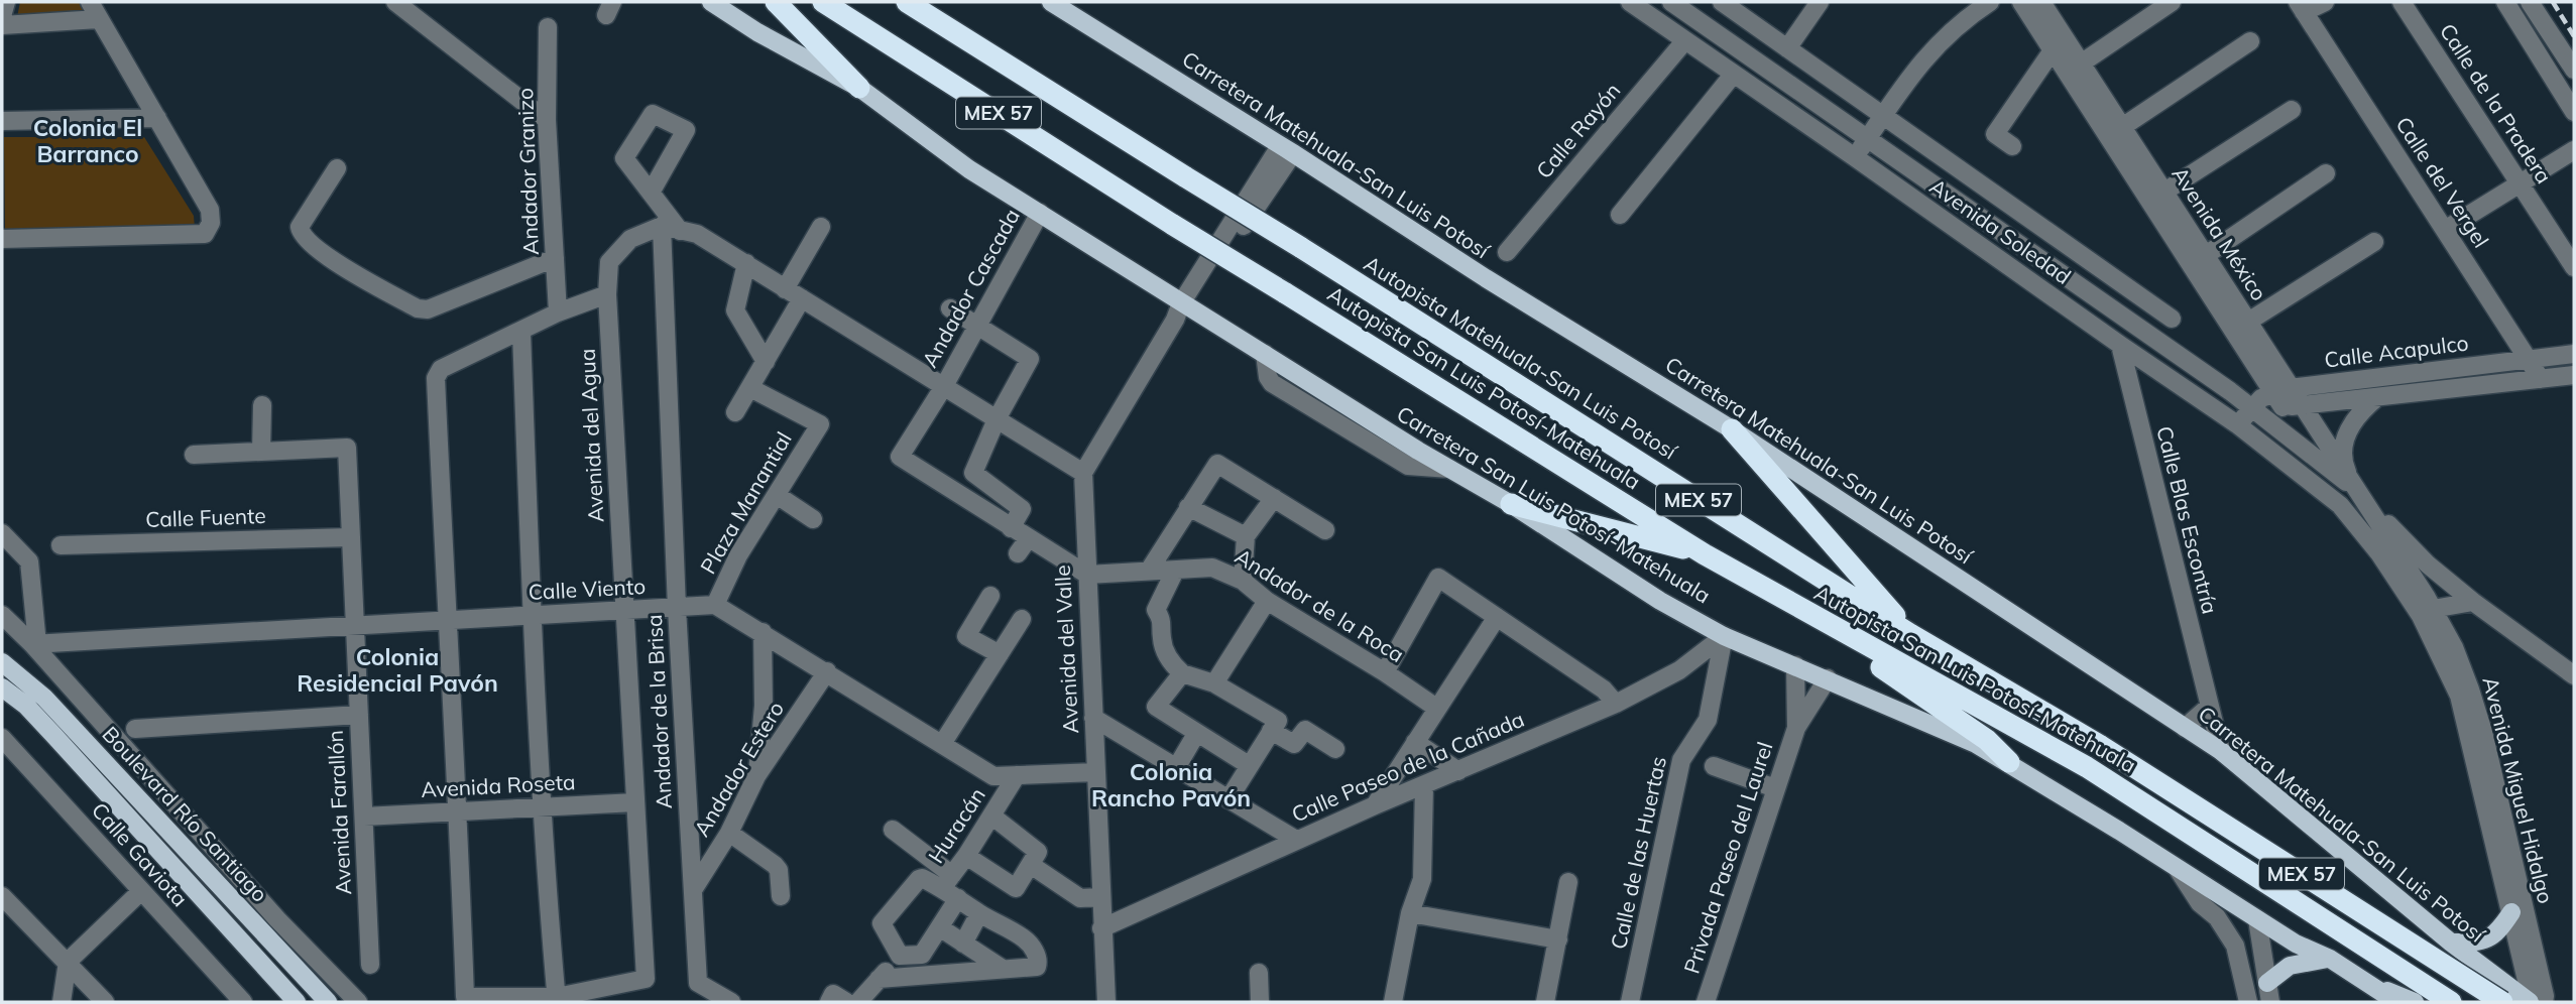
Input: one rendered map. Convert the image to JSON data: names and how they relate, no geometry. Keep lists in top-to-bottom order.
{
  "streets": {
    "highway": ["MEX 57", "Autopista Matehuala-San Luis Potosí", "Autopista San Luis Potosí-Matehuala"],
    "main road": ["Carretera Matehuala-San Luis Potosí", "Carretera San Luis Potosí-Matehuala", "Boulevard Río Santiago"],
    "street": [
      "Calle de la Pradera",
      "Calle Rayón",
      "Andador Granizo",
      "Calle del Vergel",
      "Avenida Soledad",
      "Avenida México",
      "Andador Cascada",
      "Calle Acapulco",
      "Avenida del Agua",
      "Plaza Manantial",
      "Calle Fuente",
      "Calle Blas Escontría",
      "Calle Viento",
      "Andador de la Roca",
      "Avenida del Valle",
      "Andador de la Brisa",
      "Calle Paseo de la Cañada",
      "Andador Estero",
      "Avenida Roseta",
      "Avenida Miguel Hidalgo",
      "Avenida Farallón",
      "Huracán",
      "Calle de las Huertas",
      "Calle Gaviota",
      "Privada Paseo del Laurel"
    ]
  },
  "crossings": [
    ["Calle Rayón", "Avenida Soledad"],
    ["Carretera Matehuala-San Luis Potosí", "Calle Blas Escontría"],
    ["Calle del Vergel", "Calle Acapulco"],
    ["Avenida Soledad", "Avenida México"],
    ["Avenida Soledad", "Calle Acapulco"],
    ["Avenida Soledad", "Calle Blas Escontría"],
    ["Avenida Soledad", "Avenida Miguel Hidalgo"],
    ["Avenida México", "Calle Acapulco"],
    ["Avenida México", "Avenida Miguel Hidalgo"],
    ["Andador Cascada", "Carretera San Luis Potosí-Matehuala"],
    ["Avenida del Agua", "Calle Viento"],
    ["Avenida del Agua", "Andador de la Brisa"],
    ["Avenida del Agua", "Avenida Roseta"],
    ["Plaza Manantial", "Calle Viento"],
    ["Carretera San Luis Potosí-Matehuala", "Calle Paseo de la Cañada"],
    ["Carretera San Luis Potosí-Matehuala", "Calle de las Huertas"],
    ["Carretera San Luis Potosí-Matehuala", "Privada Paseo del Laurel"],
    ["Calle Fuente", "Avenida Farallón"],
    ["Calle Viento", "Andador de la Brisa"],
    ["Calle Viento", "Avenida Farallón"],
    ["Andador de la Roca", "Avenida del Valle"],
    ["Avenida del Valle", "Calle Paseo de la Cañada"],
    ["Andador de la Brisa", "Andador Estero"],
    ["Calle Paseo de la Cañada", "Calle de las Huertas"],
    ["Avenida Roseta", "Avenida Farallón"]
  ],
  "districts": ["Colonia El Barranco", "Colonia Residencial Pavón", "Colonia Rancho Pavón"]
}
